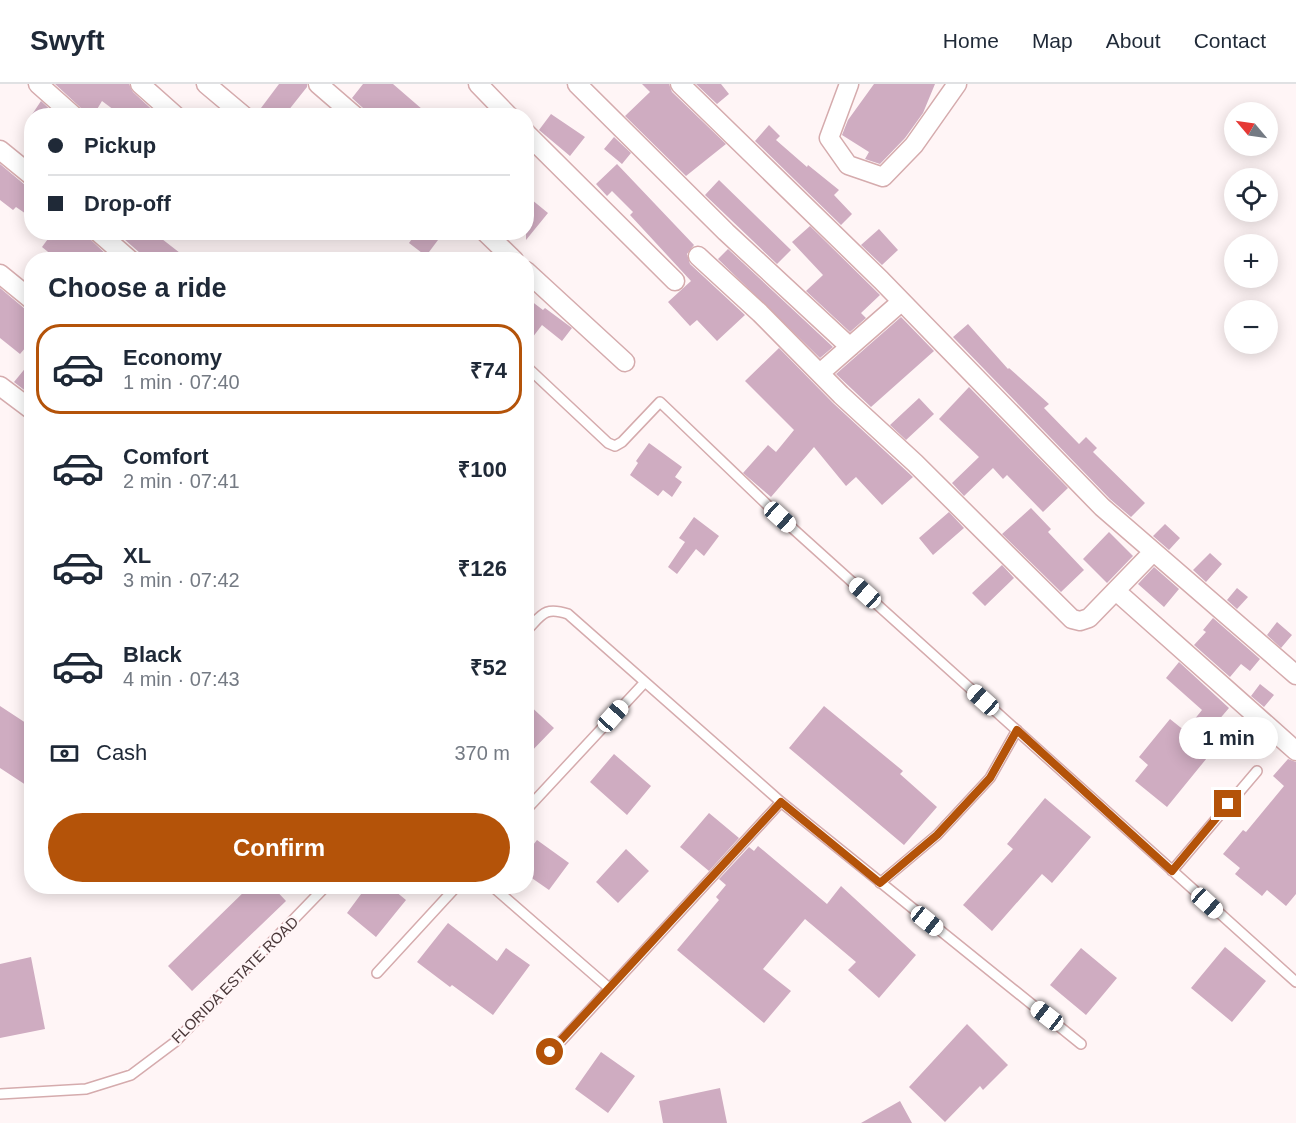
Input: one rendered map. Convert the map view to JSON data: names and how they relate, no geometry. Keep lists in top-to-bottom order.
{
  "streets": {
    "lane": ["FLORIDA ESTATE ROAD"]
  },
  "north": "top left",
  "page": {
    "header": "Swyft",
    "nav": [
      "Home",
      "Map",
      "About",
      "Contact"
    ],
    "map_buttons": ["+", "−"],
    "banner": ["Pickup", "Drop-off"],
    "heading": "Choose a ride",
    "list": [
      {
        "name": "Economy",
        "note": "1 min · 07:40",
        "value": "₹74"
      },
      {
        "name": "Comfort",
        "note": "2 min · 07:41",
        "value": "₹100"
      },
      {
        "name": "XL",
        "note": "3 min · 07:42",
        "value": "₹126"
      },
      {
        "name": "Black",
        "note": "4 min · 07:43",
        "value": "₹52"
      }
    ],
    "bubble": "1 min",
    "pay": ["Cash", "370 m"],
    "buttons": "Confirm"
  }
}
